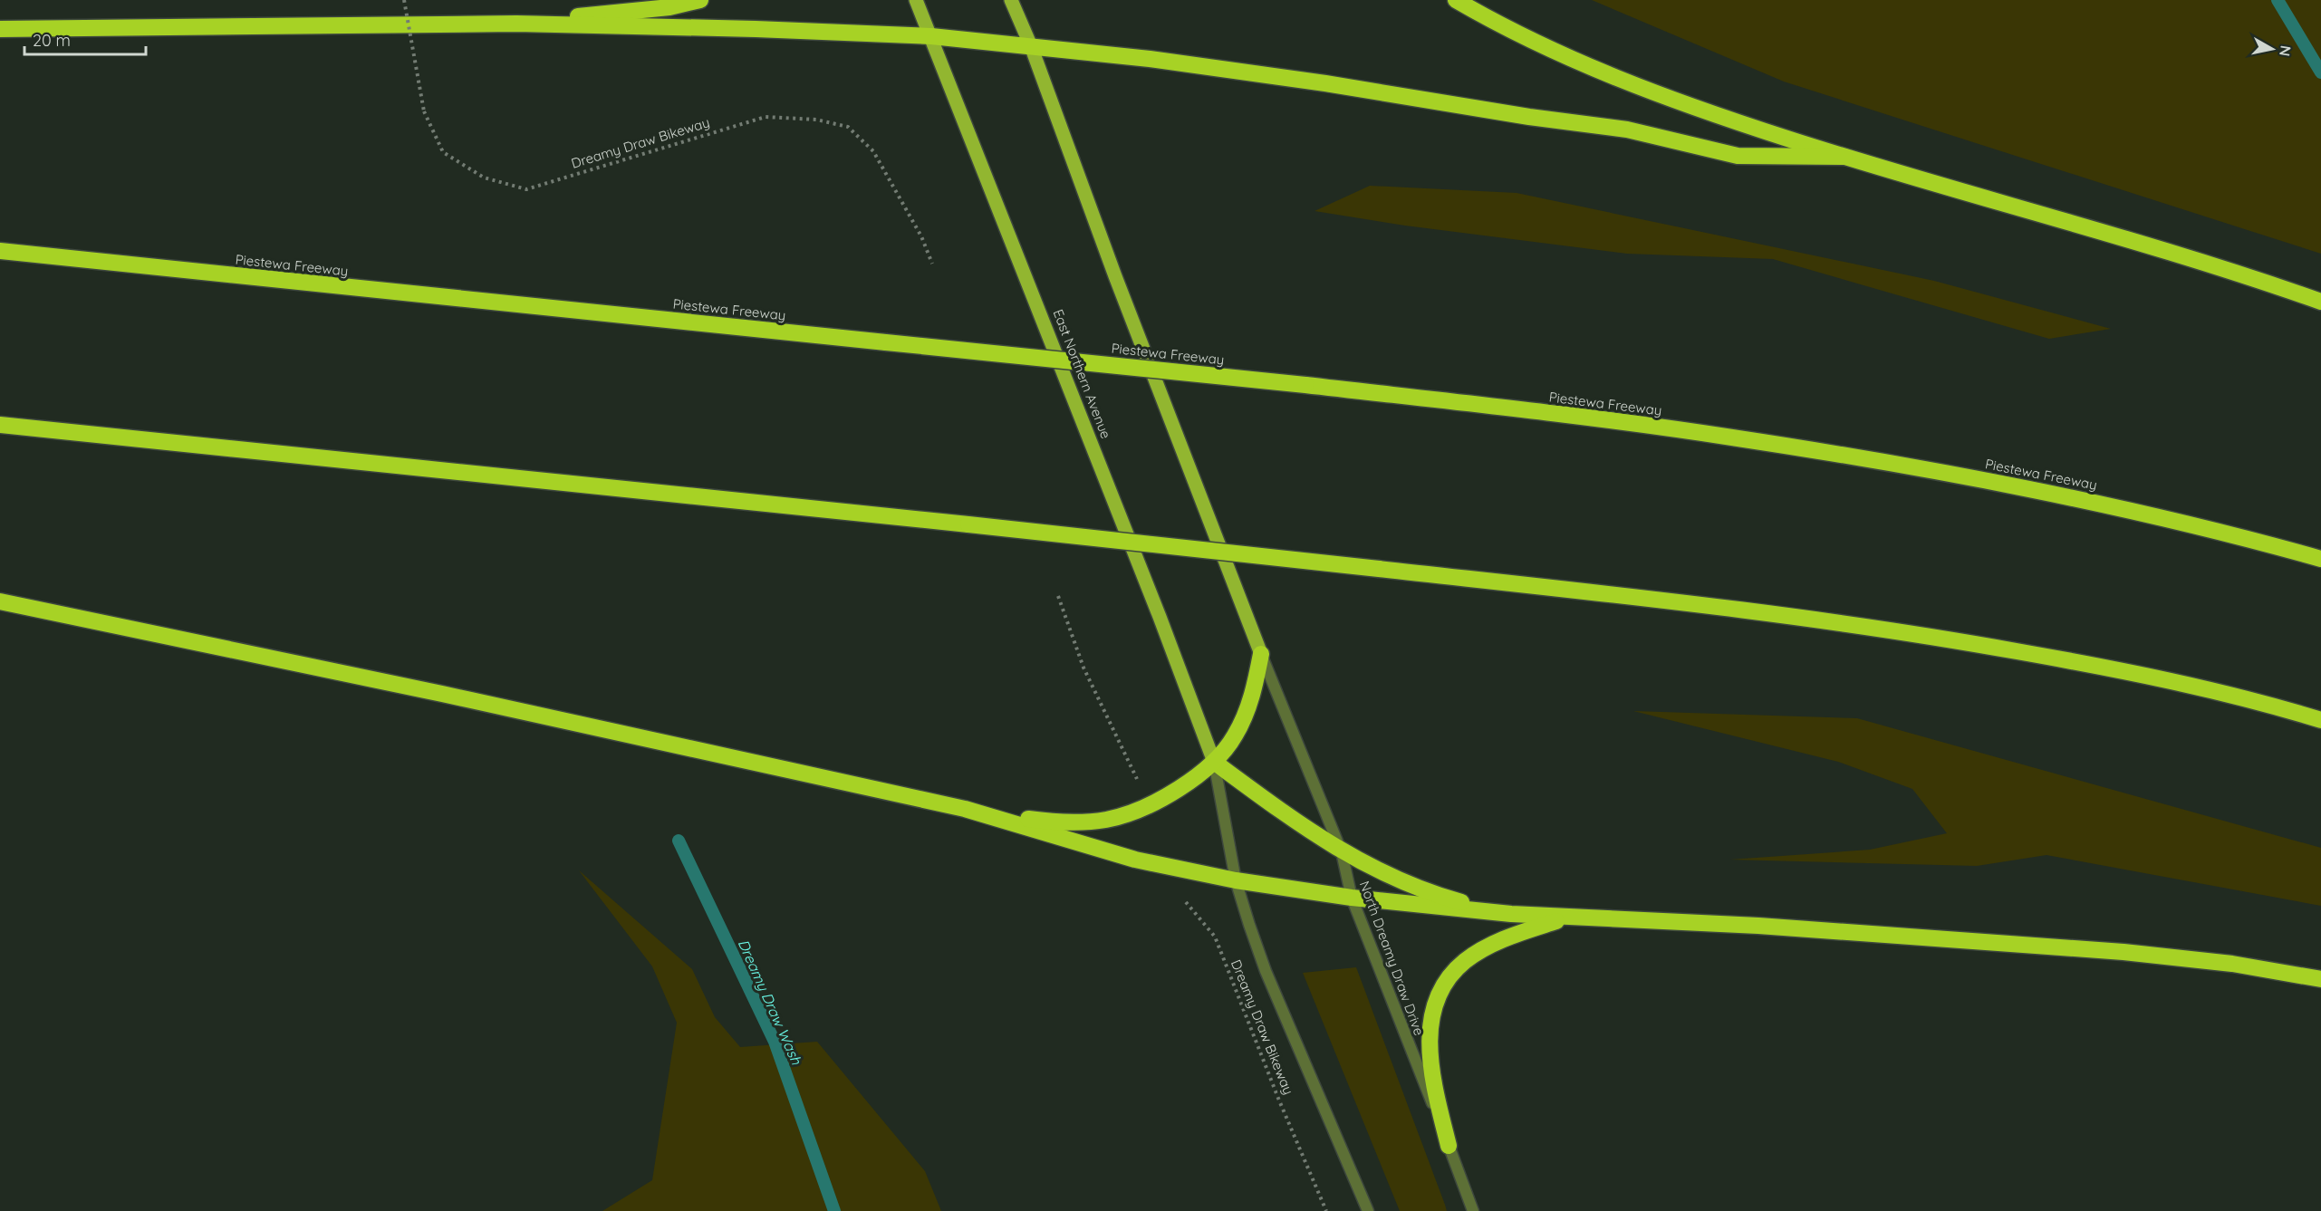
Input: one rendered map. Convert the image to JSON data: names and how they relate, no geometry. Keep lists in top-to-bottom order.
{
  "streets": {
    "highway": ["Piestewa Freeway"],
    "main road": ["East Northern Avenue"],
    "street": ["North Dreamy Draw Drive"],
    "path": ["Dreamy Draw Bikeway"]
  },
  "water": ["Dreamy Draw Wash"],
  "scale_bar": "20 m",
  "north": "right"
}
